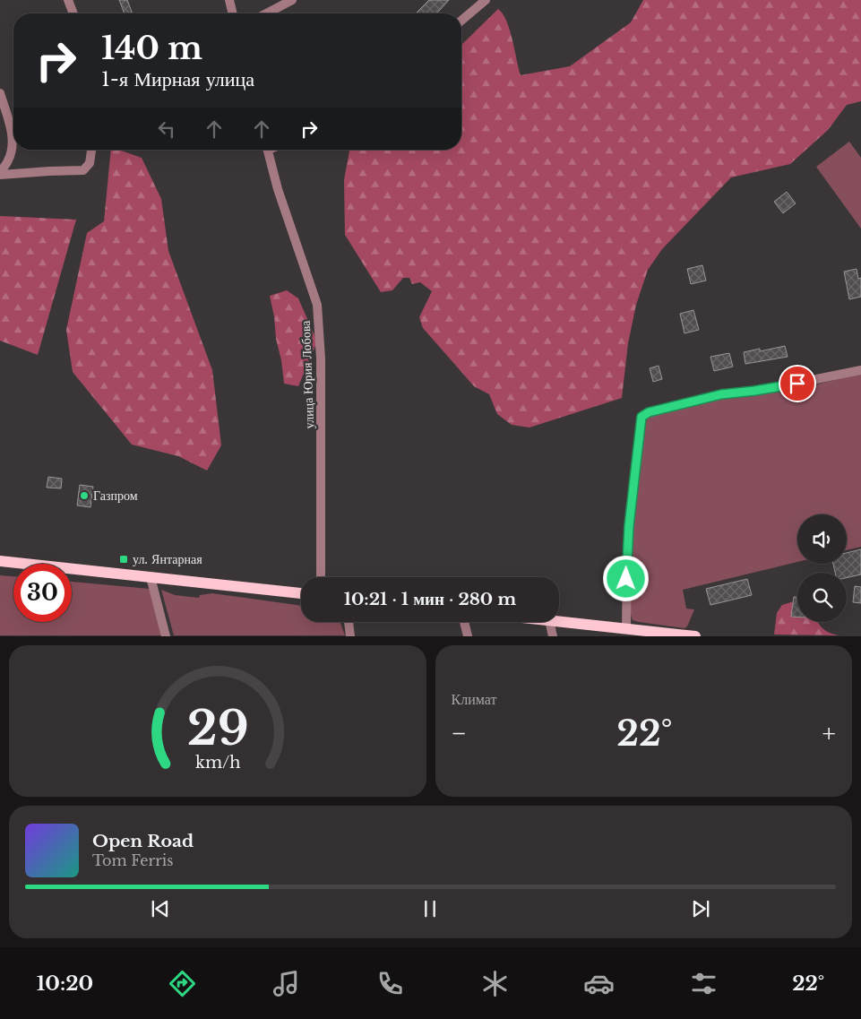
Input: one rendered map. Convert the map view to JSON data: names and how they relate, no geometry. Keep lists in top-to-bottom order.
{
  "streets": {
    "street": ["улица Юрия Лобова"]
  },
  "places": {
    "other": ["Газпром"],
    "transit": ["ул. Янтарная"]
  },
  "page": {
    "turn": ["140 m", "1-я Мирная улица"],
    "limit": "30",
    "trip": "10:21 · 1 мин · 280 m",
    "tile": "Климат",
    "heat": ["−", "22°", "+"],
    "song": ["Open Road", "Tom Ferris"],
    "tabs": ["10:20", "22°"],
    "gauge": ["29", "km/h"]
  }
}
